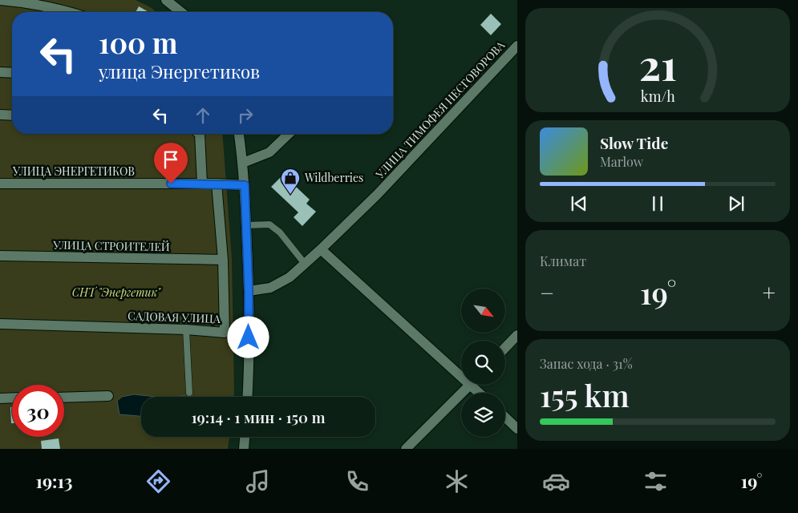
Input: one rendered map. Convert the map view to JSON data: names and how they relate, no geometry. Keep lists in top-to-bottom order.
{
  "streets": {
    "street": [
      "УЛИЦА ТИМОФЕЯ НЕСГОВОРОВА",
      "УЛИЦА ЭНЕРГЕТИКОВ",
      "УЛИЦА СТРОИТЕЛЕЙ",
      "САДОВАЯ УЛИЦА"
    ]
  },
  "crossings": [
    ["УЛИЦА ЭНЕРГЕТИКОВ", "САДОВАЯ УЛИЦА"],
    ["УЛИЦА СТРОИТЕЛЕЙ", "САДОВАЯ УЛИЦА"]
  ],
  "parks": ["СНТ \"Энергетик\""],
  "places": {
    "shop": ["Wildberries"]
  },
  "north": "bottom right",
  "page": {
    "turn": ["100 m", "улица Энергетиков"],
    "song": ["Slow Tide", "Marlow"],
    "tile": [
      "Климат",
      ["Запас хода · 31%", "155 km"]
    ],
    "heat": ["−", "19°", "+"],
    "limit": "30",
    "trip": "19:14 · 1 мин · 150 m",
    "tabs": ["19:13", "19°"],
    "gauge": ["21", "km/h"]
  }
}
